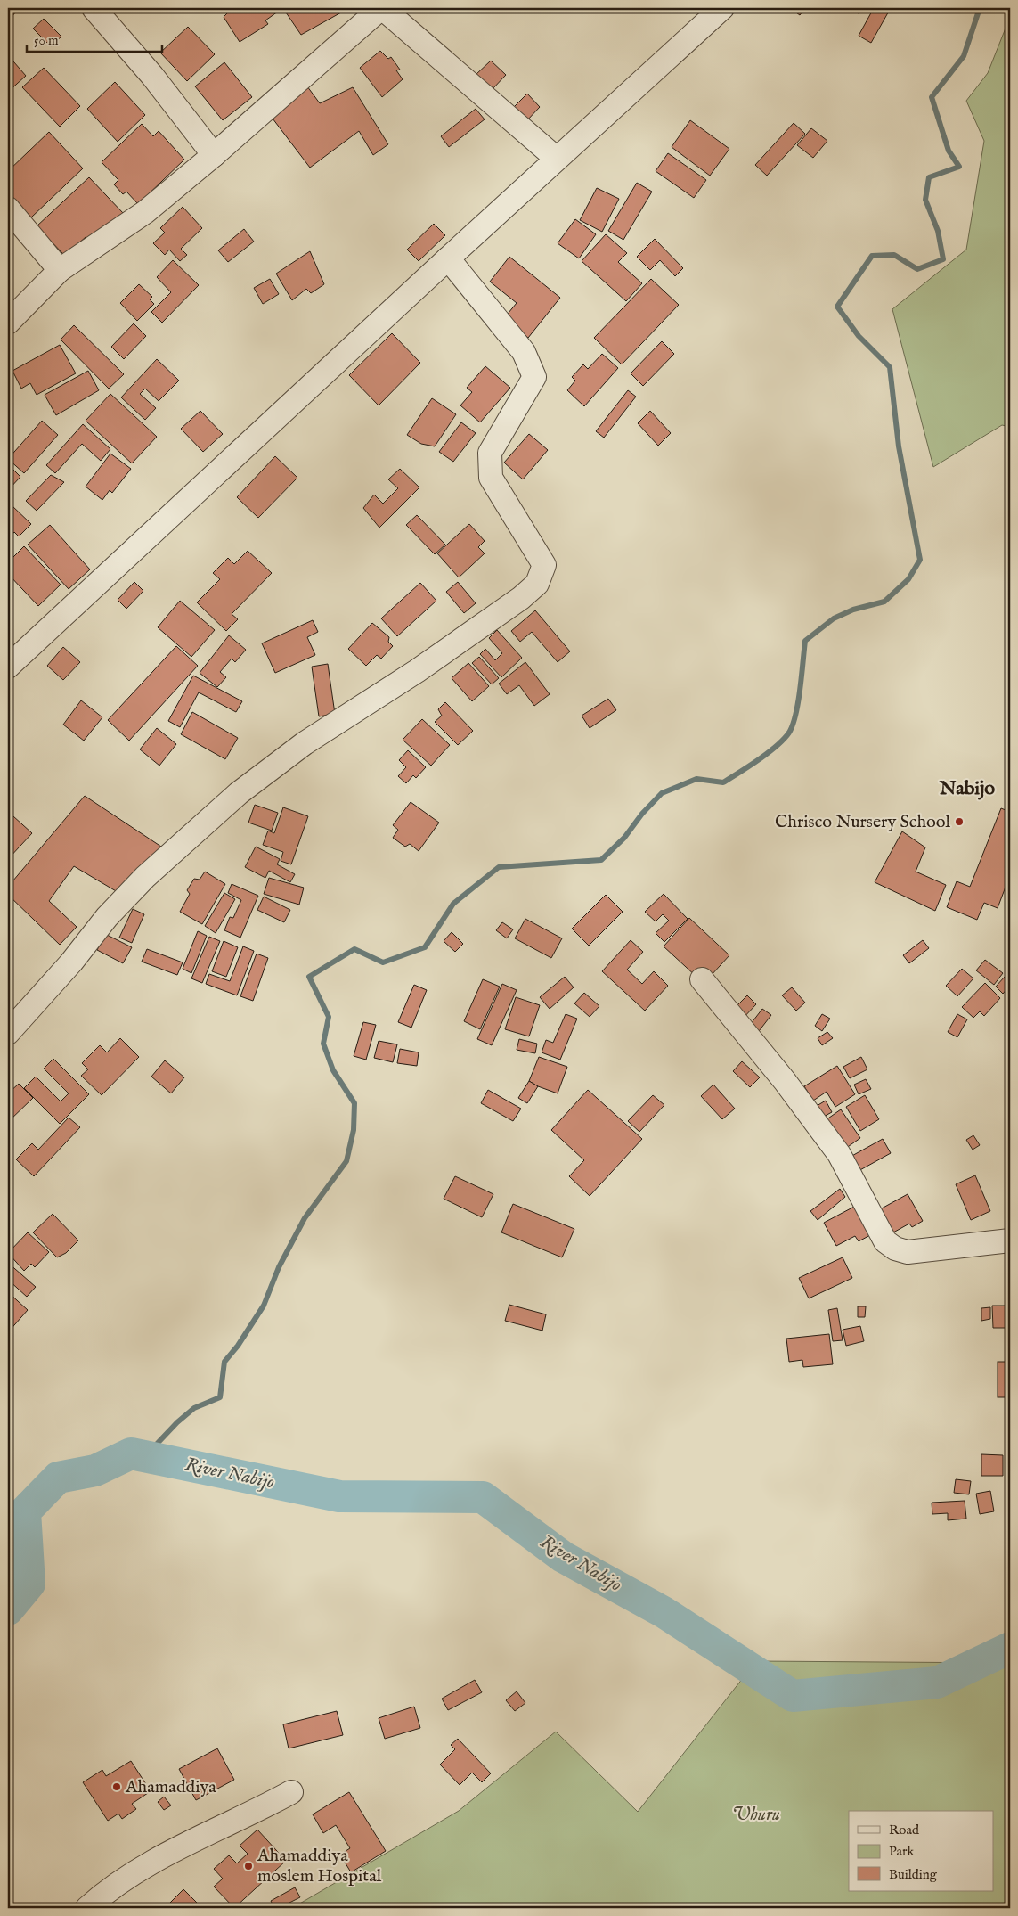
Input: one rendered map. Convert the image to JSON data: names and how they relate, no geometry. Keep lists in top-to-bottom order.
{
  "districts": ["Nabijo"],
  "water": ["River Nabijo"],
  "parks": ["Uhuru"],
  "places": ["Chrisco Nursery School", "Ahamaddiya", "Ahamaddiya moslem Hospital"],
  "legend": ["Road", "Park", "Building"],
  "scale_bar": "50 m"
}
